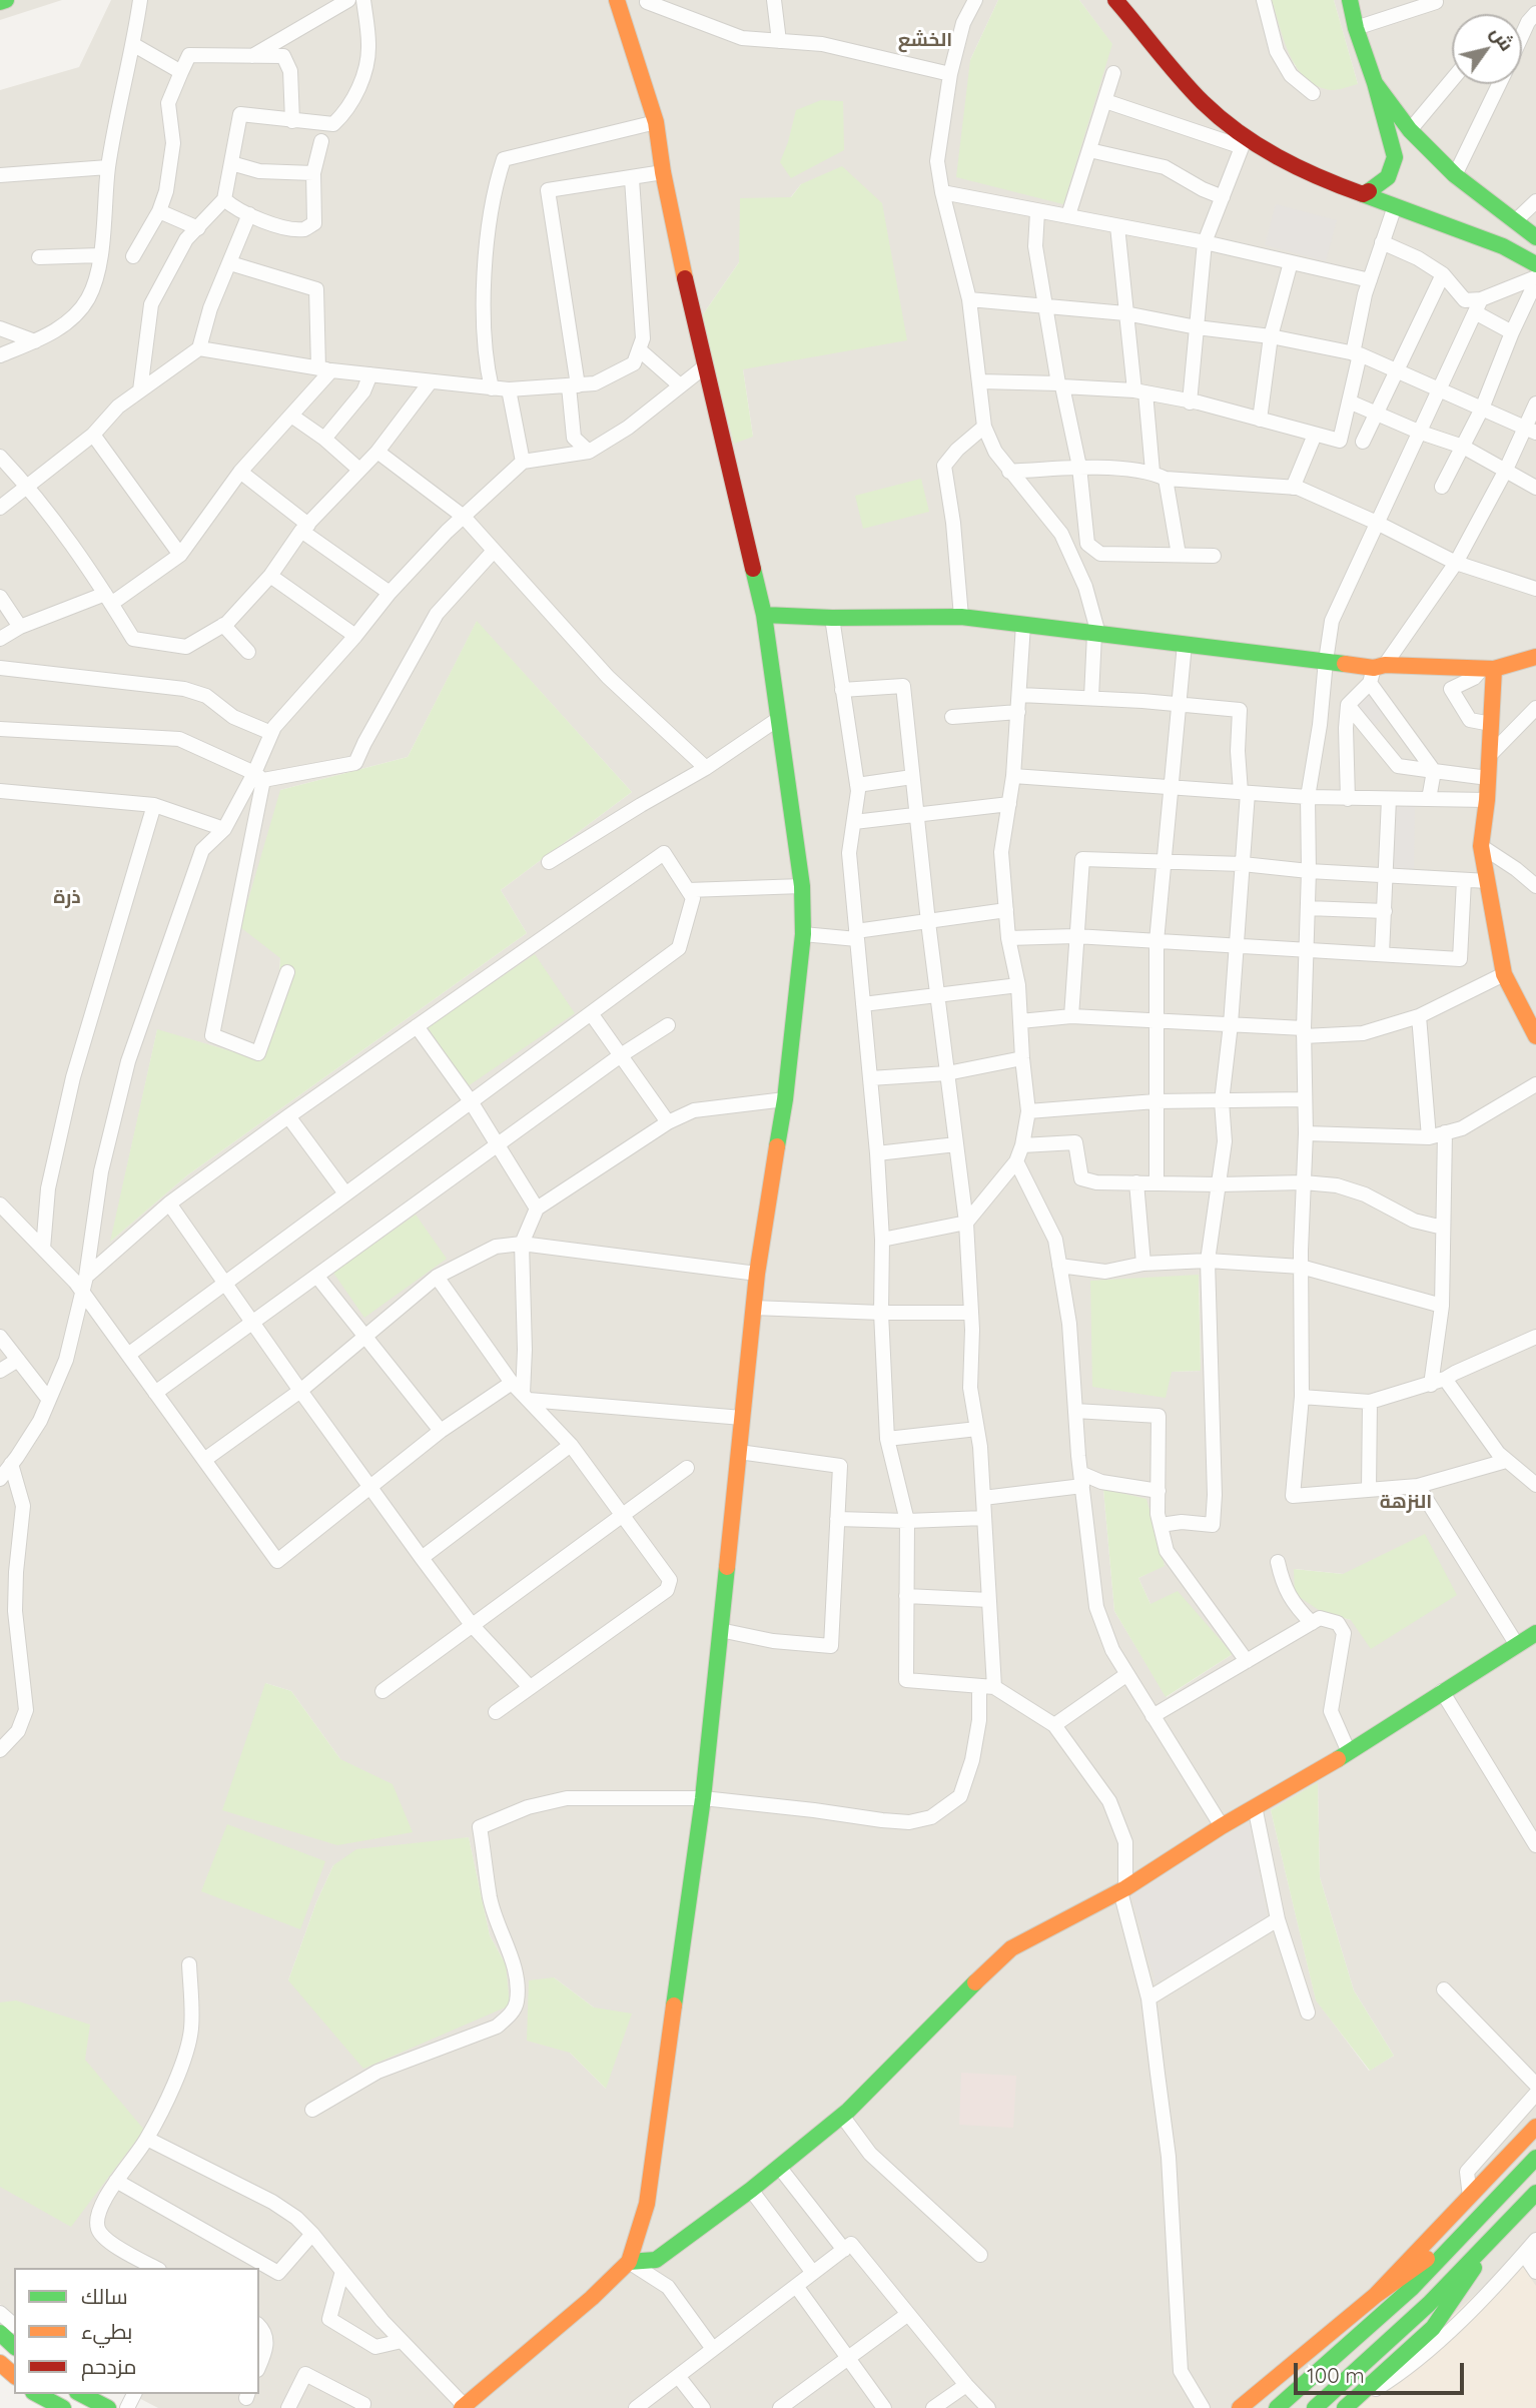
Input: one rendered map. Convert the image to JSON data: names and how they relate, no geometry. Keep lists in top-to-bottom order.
{
  "districts": ["الخشع", "ذرة", "النزهة"],
  "legend": ["سالك", "بطيء", "مزدحم"],
  "scale_bar": "100 m",
  "north": "top right"
}
